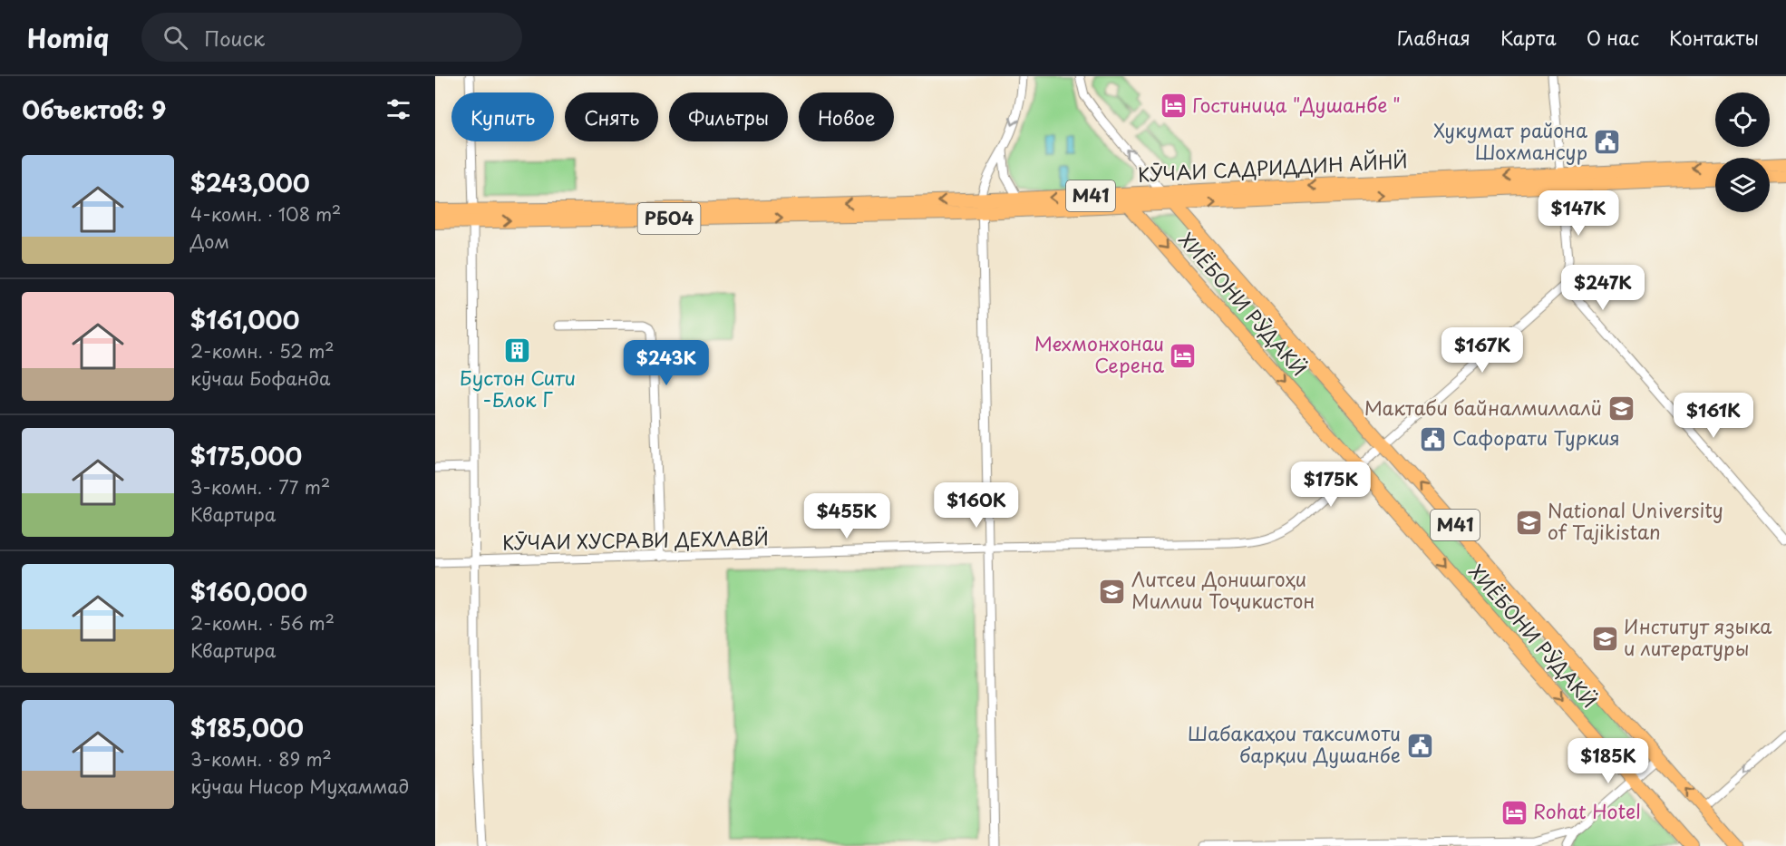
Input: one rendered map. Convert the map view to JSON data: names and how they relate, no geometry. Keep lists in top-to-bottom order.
{
  "streets": {
    "highway": [
      "КӮЧАИ САДРИДДИН АЙНӢ",
      "M41",
      "РБ04",
      "ХИЁБОНИ РӮДАКӢ"
    ],
    "street": ["КӮЧАИ ХУСРАВИ ДЕХЛАВӢ"]
  },
  "crossings": [
    ["КӮЧАИ САДРИДДИН АЙНӢ", "M41"],
    ["КӮЧАИ САДРИДДИН АЙНӢ", "ХИЁБОНИ РӮДАКӢ"],
    ["M41", "КӮЧАИ ХУСРАВИ ДЕХЛАВӢ"],
    ["ХИЁБОНИ РӮДАКӢ", "КӮЧАИ ХУСРАВИ ДЕХЛАВӢ"]
  ],
  "places": {
    "hotel": ["Гостиница \"Душанбе \"", "Мехмонхонаи Серена", "Rohat Hotel"],
    "public building": ["Хукумат района Шохмансур", "Сафорати Туркия", "Шабакаҳои таксимоти барқии Душанбе"],
    "building": ["Бустон Сити -Блок Г"],
    "school or university": [
      "Мактаби байналмиллалӣ",
      "National University of Tajikistan",
      "Литсеи Донишгоҳи Миллии Тоҷикистон",
      "Институт языка и литературы"
    ]
  },
  "page": {
    "header": "Homiq",
    "search": "Поиск",
    "nav": [
      "Главная",
      "Карта",
      "О нас",
      "Контакты"
    ],
    "heading": "Объектов: 9",
    "chip": [
      "Купить",
      "Снять",
      "Фильтры",
      "Новое"
    ],
    "list": [
      {
        "name": "$243,000",
        "note": "4-комн. · 108 m² · Дом"
      },
      {
        "name": "$161,000",
        "note": "2-комн. · 52 m² · кӯчаи Бофанда"
      },
      {
        "name": "$175,000",
        "note": "3-комн. · 77 m² · Квартира"
      },
      {
        "name": "$160,000",
        "note": "2-комн. · 56 m² · Квартира"
      },
      {
        "name": "$185,000",
        "note": "3-комн. · 89 m² · кӯчаи Нисор Муҳаммад"
      }
    ],
    "price": [
      "$147K",
      "$247K",
      "$167K",
      "$243K",
      "$161K",
      "$175K",
      "$160K",
      "$455K",
      "$185K"
    ]
  }
}
